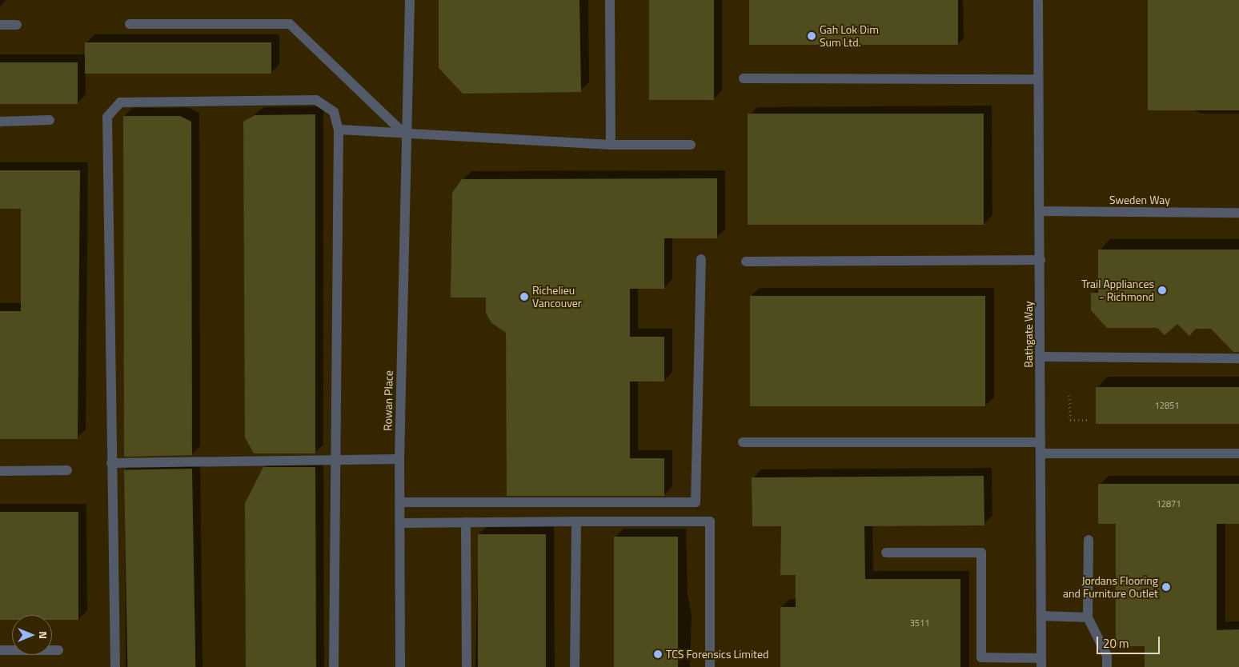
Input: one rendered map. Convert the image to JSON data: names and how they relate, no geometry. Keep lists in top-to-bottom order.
{
  "streets": {
    "street": ["Sweden Way", "Bathgate Way", "Rowan Place"]
  },
  "crossings": [
    ["Sweden Way", "Bathgate Way"]
  ],
  "places": [
    "Gah Lok Dim Sum Ltd.",
    "Trail Appliances - Richmond",
    "Richelieu Vancouver",
    "Jordans Flooring and Furniture Outlet",
    "TCS Forensics Limited"
  ],
  "house_numbers": ["12851", "12871", "3511"],
  "scale_bar": "20 m",
  "north": "right"
}
